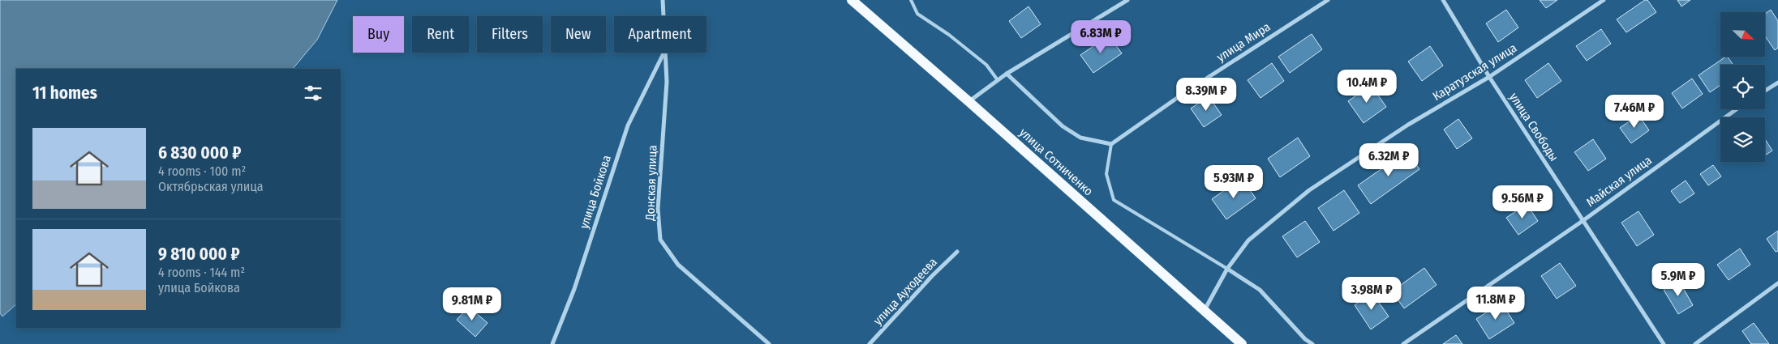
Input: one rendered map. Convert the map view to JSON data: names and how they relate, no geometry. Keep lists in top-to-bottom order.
{
  "streets": {
    "main road": ["улица Сотниченко"],
    "street": [
      "улица Мира",
      "Каратузская улица",
      "улица Свободы",
      "Майская улица",
      "Донская улица",
      "улица Бойкова",
      "улица Ауходеева"
    ]
  },
  "crossings": [
    ["Каратузская улица", "улица Свободы"],
    ["Каратузская улица", "улица Сотниченко"],
    ["улица Свободы", "Майская улица"]
  ],
  "north": "bottom right",
  "page": {
    "chip": [
      "Buy",
      "Rent",
      "Filters",
      "New",
      "Apartment"
    ],
    "price": [
      "6.83M ₽",
      "10.4M ₽",
      "8.39M ₽",
      "7.46M ₽",
      "6.32M ₽",
      "5.93M ₽",
      "9.56M ₽",
      "5.9M ₽",
      "3.98M ₽",
      "11.8M ₽",
      "9.81M ₽"
    ],
    "heading": "11 homes",
    "list": [
      {
        "name": "6 830 000 ₽",
        "note": "4 rooms · 100 m² · Октябрьская улица"
      },
      {
        "name": "9 810 000 ₽",
        "note": "4 rooms · 144 m² · улица Бойкова"
      }
    ]
  }
}
